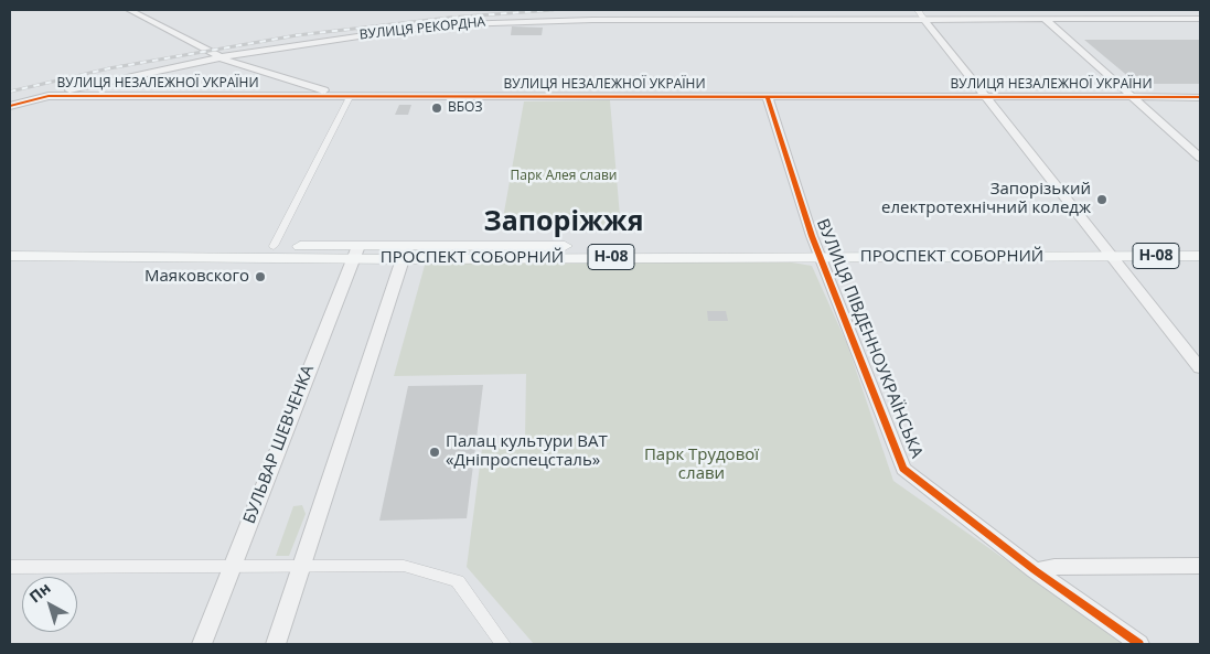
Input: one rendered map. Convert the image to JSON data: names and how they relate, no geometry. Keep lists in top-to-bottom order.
{
  "streets": {
    "main road": ["Н-08", "ПРОСПЕКТ СОБОРНИЙ"],
    "street": [
      "ВУЛИЦЯ РЕКОРДНА",
      "ВУЛИЦЯ НЕЗАЛЕЖНОЇ УКРАЇНИ",
      "ВУЛИЦЯ ПІВДЕННОУКРАЇНСЬКА",
      "БУЛЬВАР ШЕВЧЕНКА"
    ]
  },
  "crossings": [
    ["ВУЛИЦЯ РЕКОРДНА", "ВУЛИЦЯ НЕЗАЛЕЖНОЇ УКРАЇНИ"],
    ["ВУЛИЦЯ НЕЗАЛЕЖНОЇ УКРАЇНИ", "ВУЛИЦЯ ПІВДЕННОУКРАЇНСЬКА"],
    ["ПРОСПЕКТ СОБОРНИЙ", "ВУЛИЦЯ ПІВДЕННОУКРАЇНСЬКА"],
    ["ПРОСПЕКТ СОБОРНИЙ", "БУЛЬВАР ШЕВЧЕНКА"]
  ],
  "districts": ["Запоріжжя"],
  "parks": ["Парк Алея слави", "Парк Трудової слави"],
  "places": [
    "ВБОЗ",
    "Запорізький електротехнічний коледж",
    "Маяковского",
    "Палац культури ВАТ «Дніпроспецсталь»"
  ],
  "north": "top left"
}
